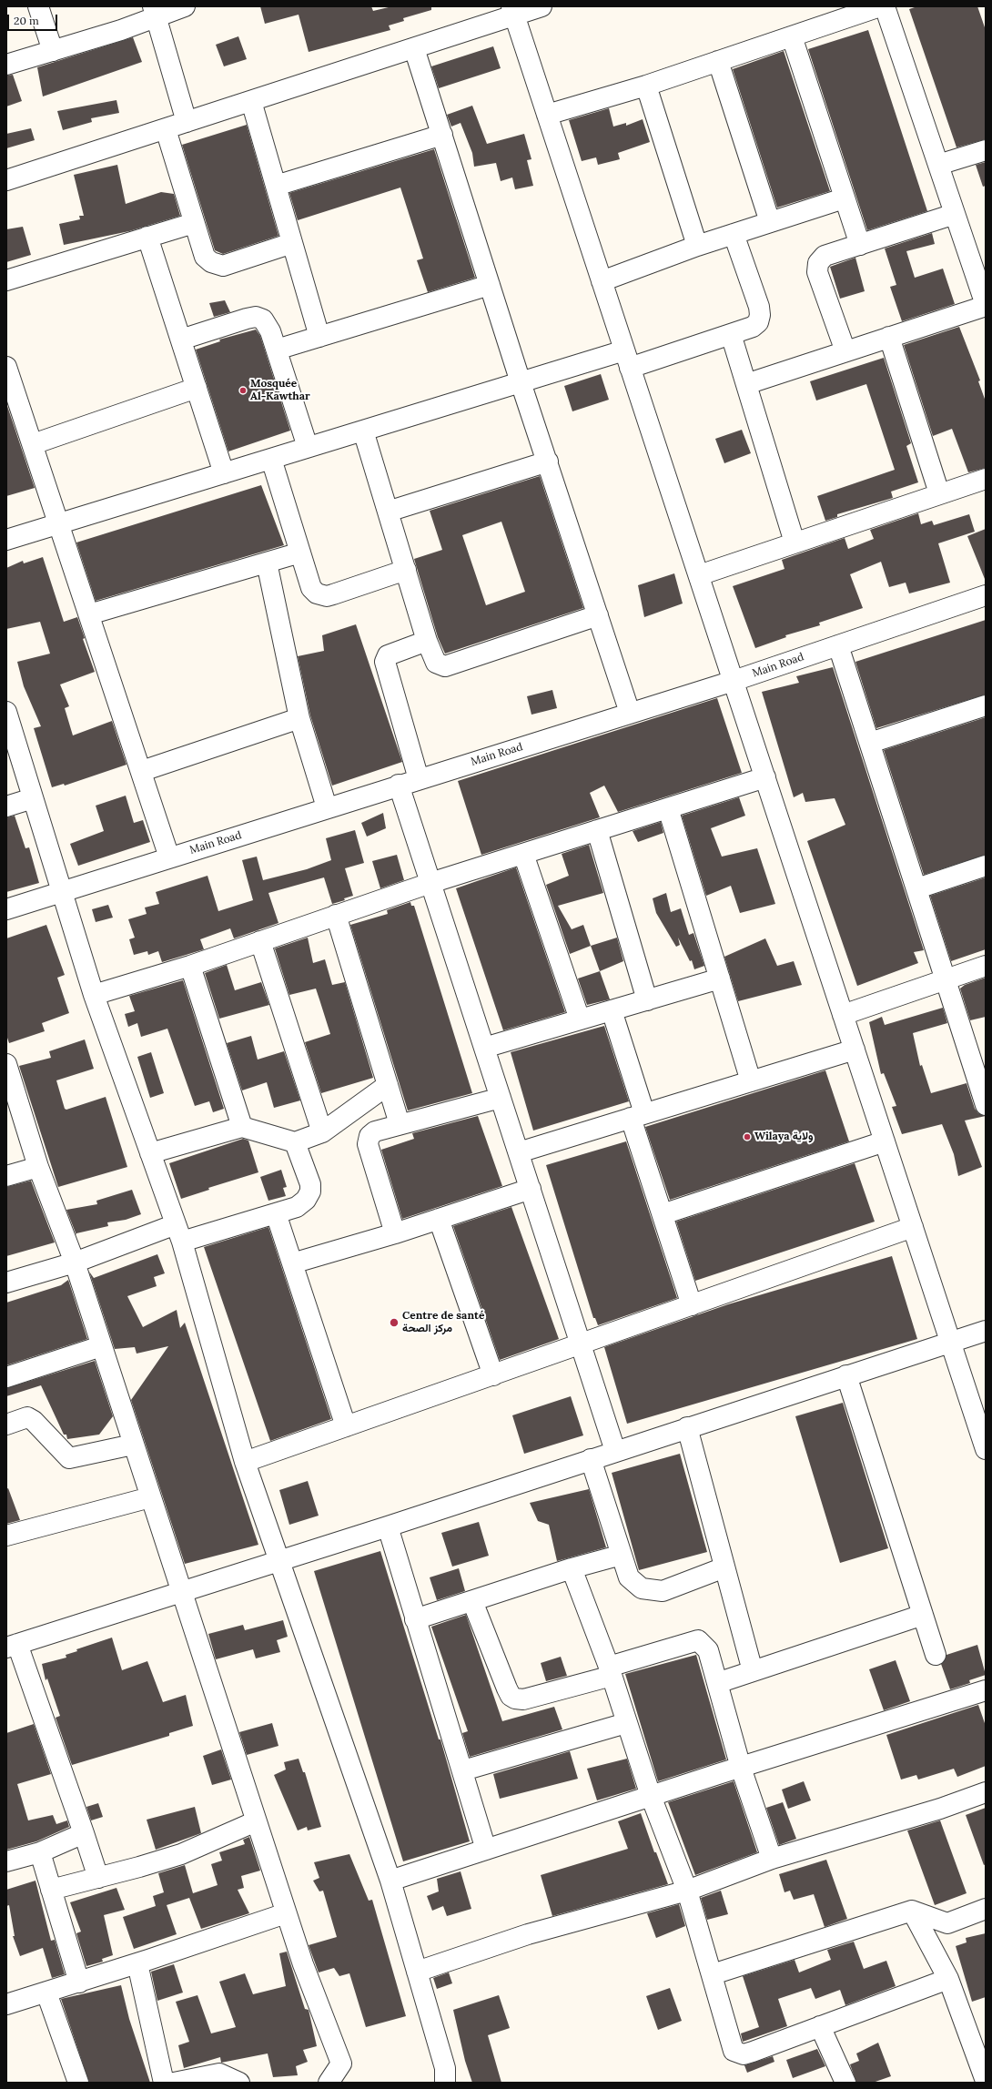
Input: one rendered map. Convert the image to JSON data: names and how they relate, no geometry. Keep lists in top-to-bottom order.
{
  "streets": {
    "street": ["Main Road"]
  },
  "places": ["Mosquée Al-Kawthar", "Wilaya ولاية", "Centre de santé مركز الصحة"],
  "scale_bar": "20 m"
}
